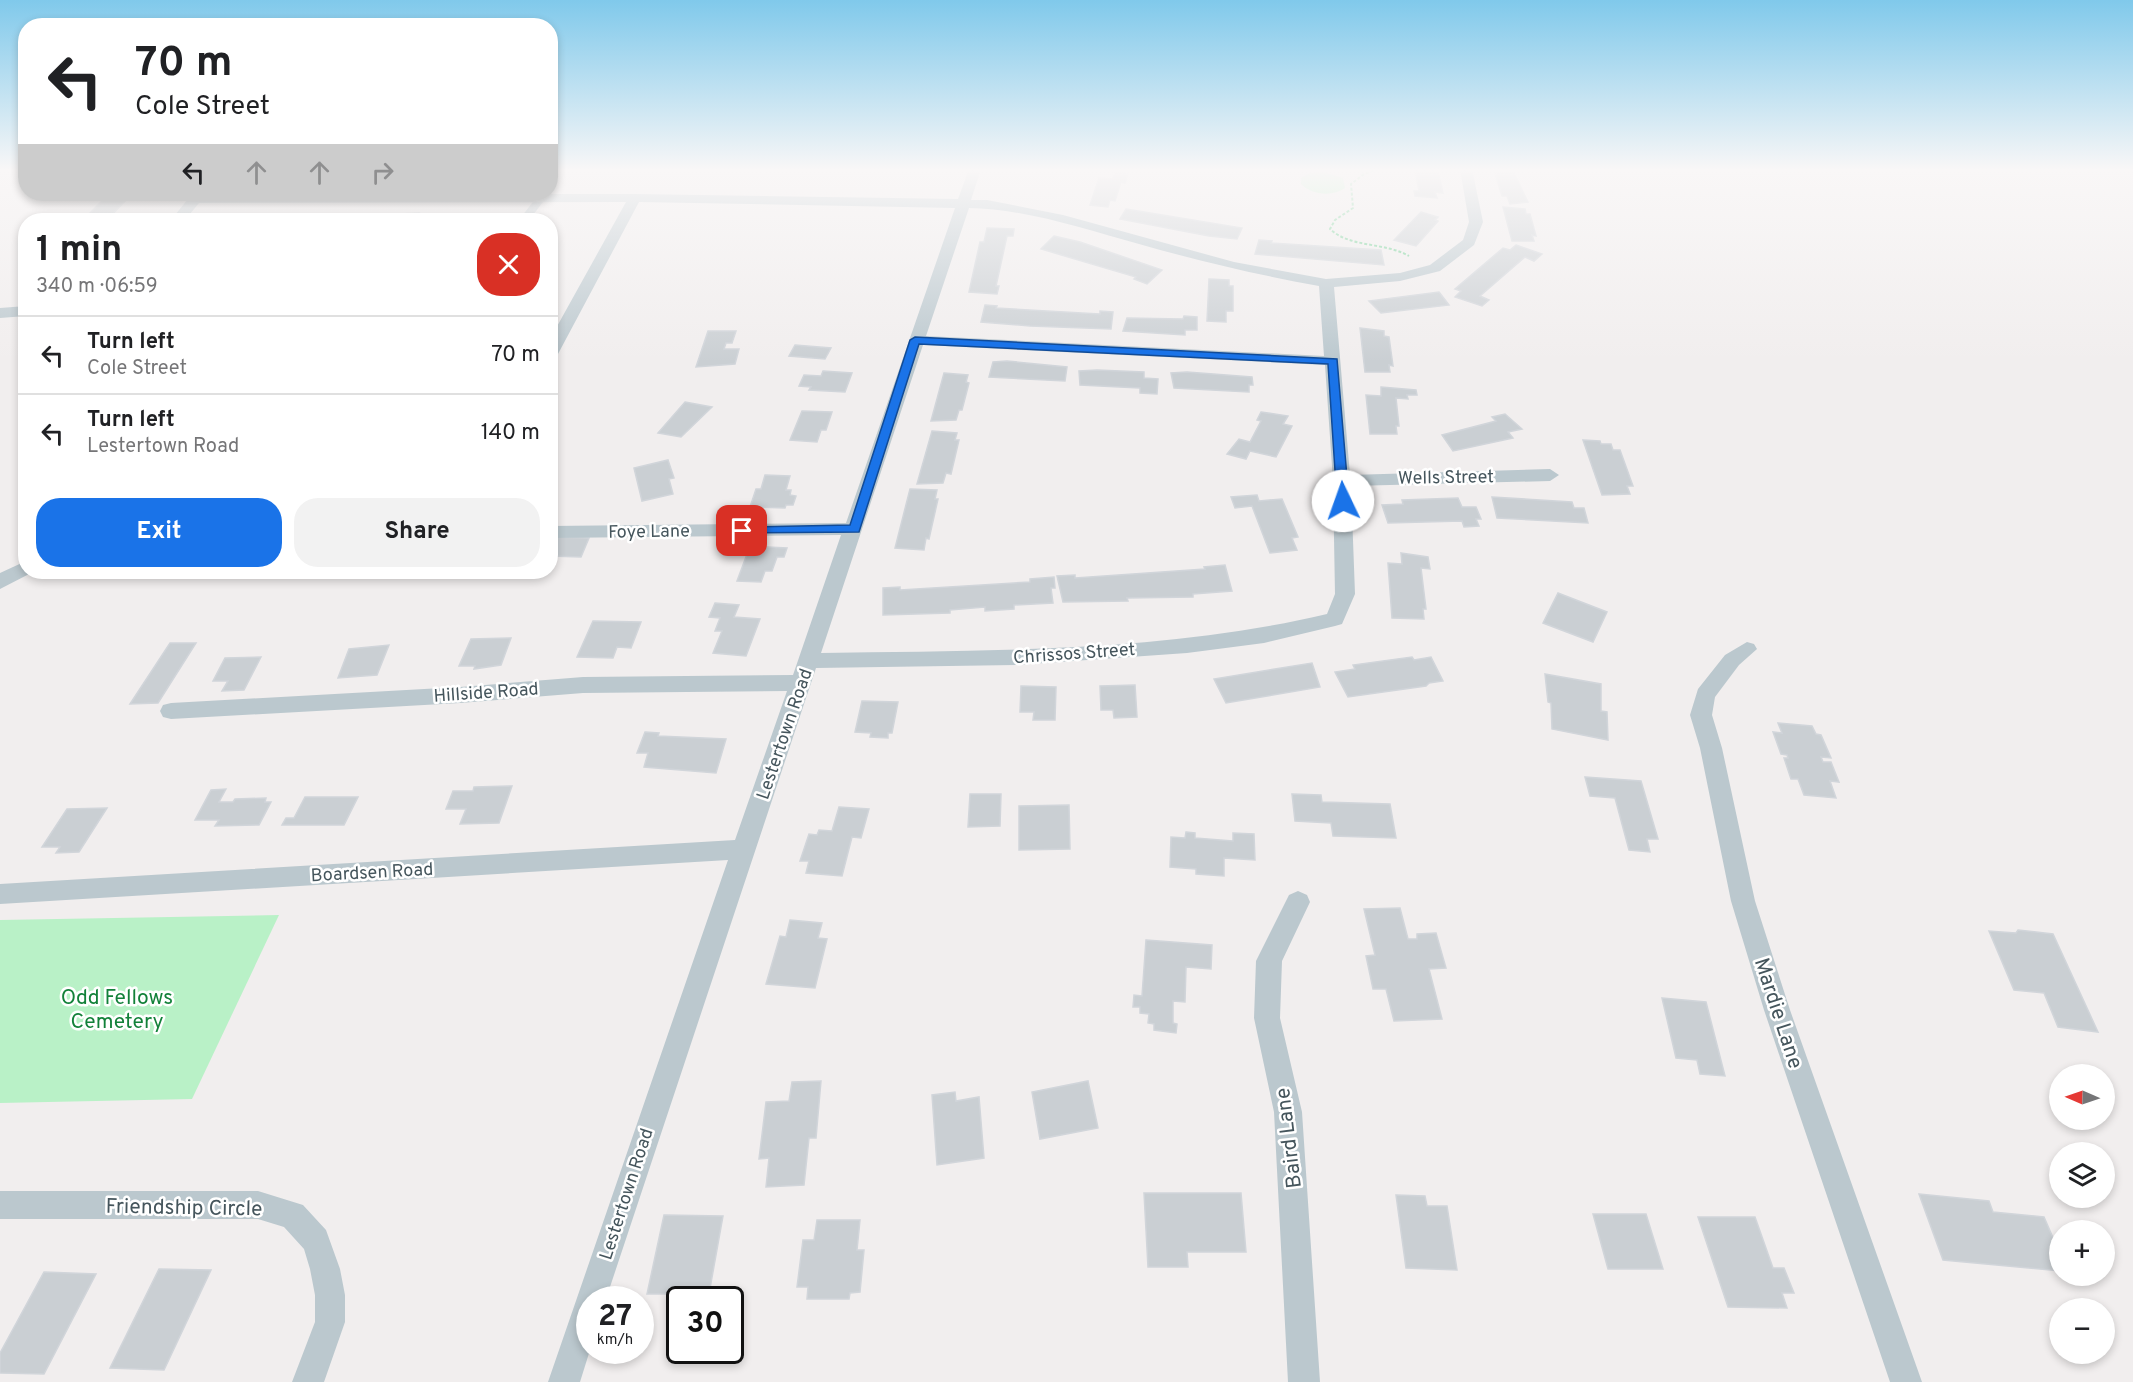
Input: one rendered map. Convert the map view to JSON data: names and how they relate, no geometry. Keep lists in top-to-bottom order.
{
  "streets": {
    "street": [
      "Wells Street",
      "Foye Lane",
      "Chrissos Street",
      "Hillside Road",
      "Lestertown Road",
      "Boardsen Road",
      "Mardie Lane",
      "Baird Lane",
      "Friendship Circle"
    ]
  },
  "crossings": [
    ["Wells Street", "Chrissos Street"],
    ["Foye Lane", "Lestertown Road"],
    ["Chrissos Street", "Lestertown Road"],
    ["Hillside Road", "Lestertown Road"],
    ["Lestertown Road", "Boardsen Road"]
  ],
  "parks": ["Odd Fellows Cemetery"],
  "north": "left",
  "page": {
    "turn": ["70 m", "Cole Street"],
    "heading": ["1 min", "340 m · 06:59"],
    "list": [
      {
        "name": "Turn left",
        "note": "Cole Street",
        "value": "70 m"
      },
      {
        "name": "Turn left",
        "note": "Lestertown Road",
        "value": "140 m"
      }
    ],
    "buttons": ["Exit", "Share"],
    "map_buttons": ["+", "−"],
    "speed": "27 km/h",
    "limit": "30"
  }
}
